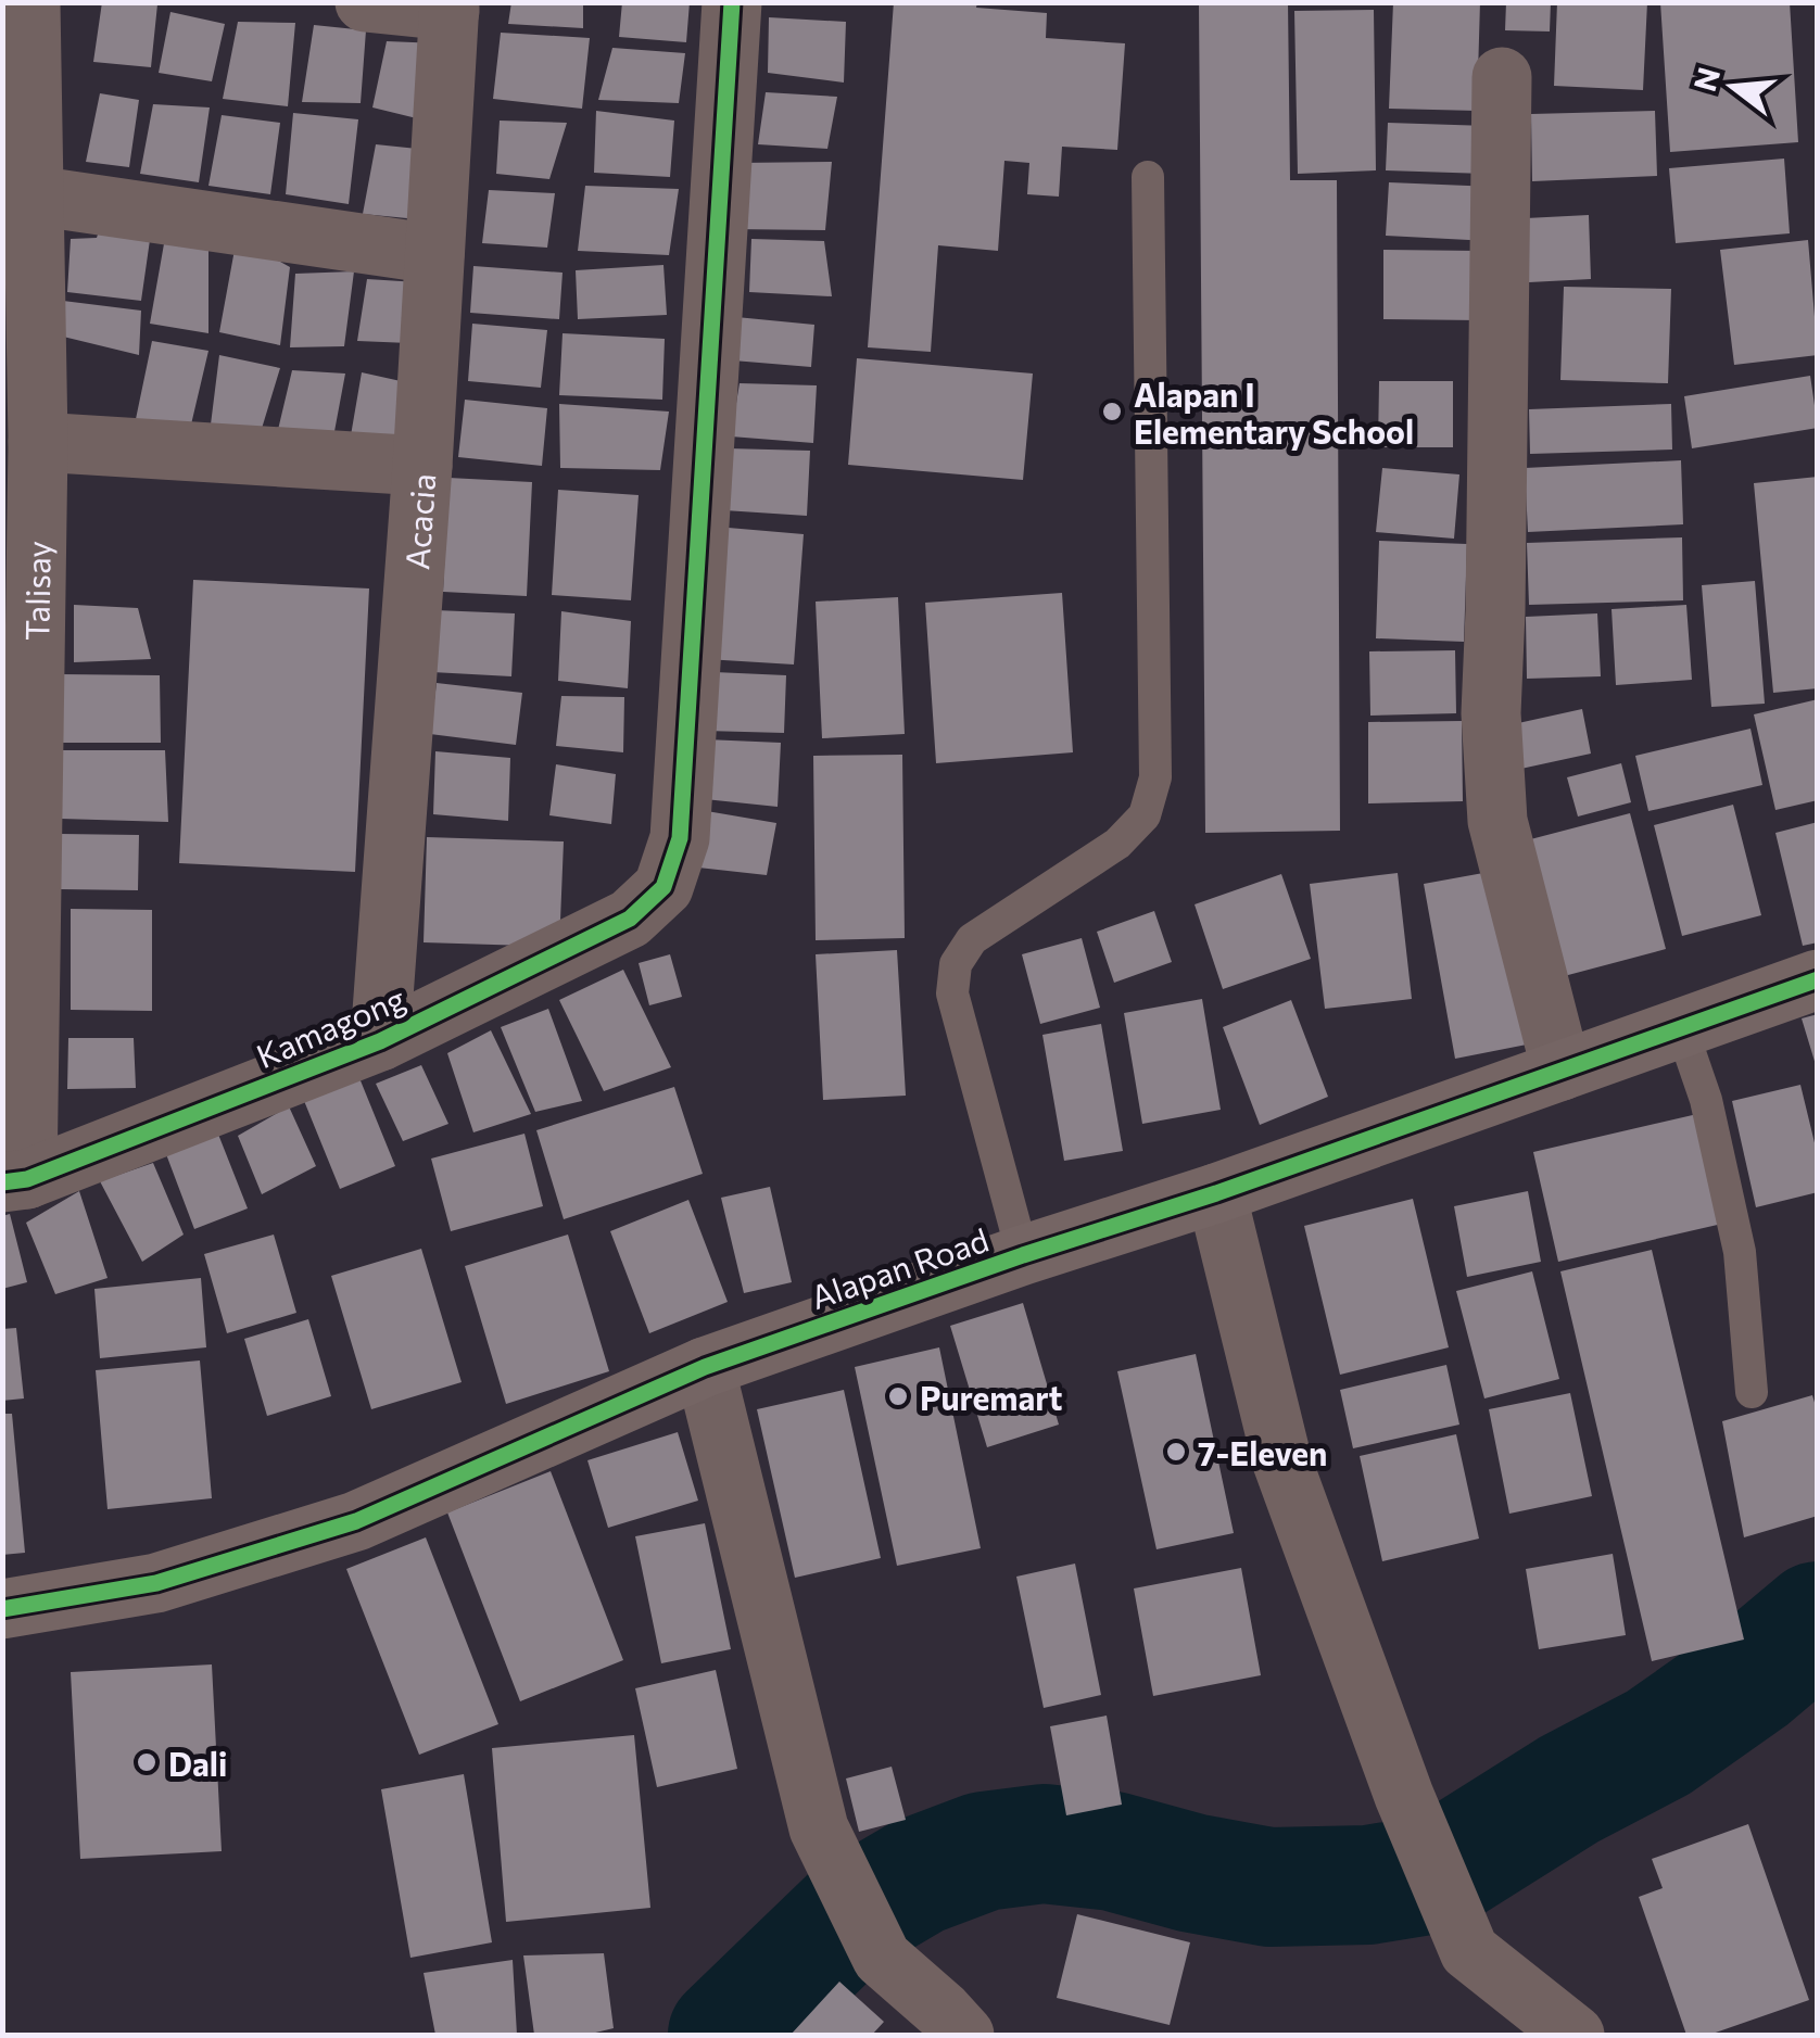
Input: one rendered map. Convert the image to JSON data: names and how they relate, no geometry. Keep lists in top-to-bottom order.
{
  "streets": {
    "street": [
      "Acacia",
      "Talisay",
      "Kamagong",
      "Alapan Road"
    ]
  },
  "crossings": [
    ["Acacia", "Kamagong"],
    ["Talisay", "Kamagong"]
  ],
  "places": [
    "Alapan I Elementary School",
    "Puremart",
    "7-Eleven",
    "Dali"
  ],
  "north": "left"
}
